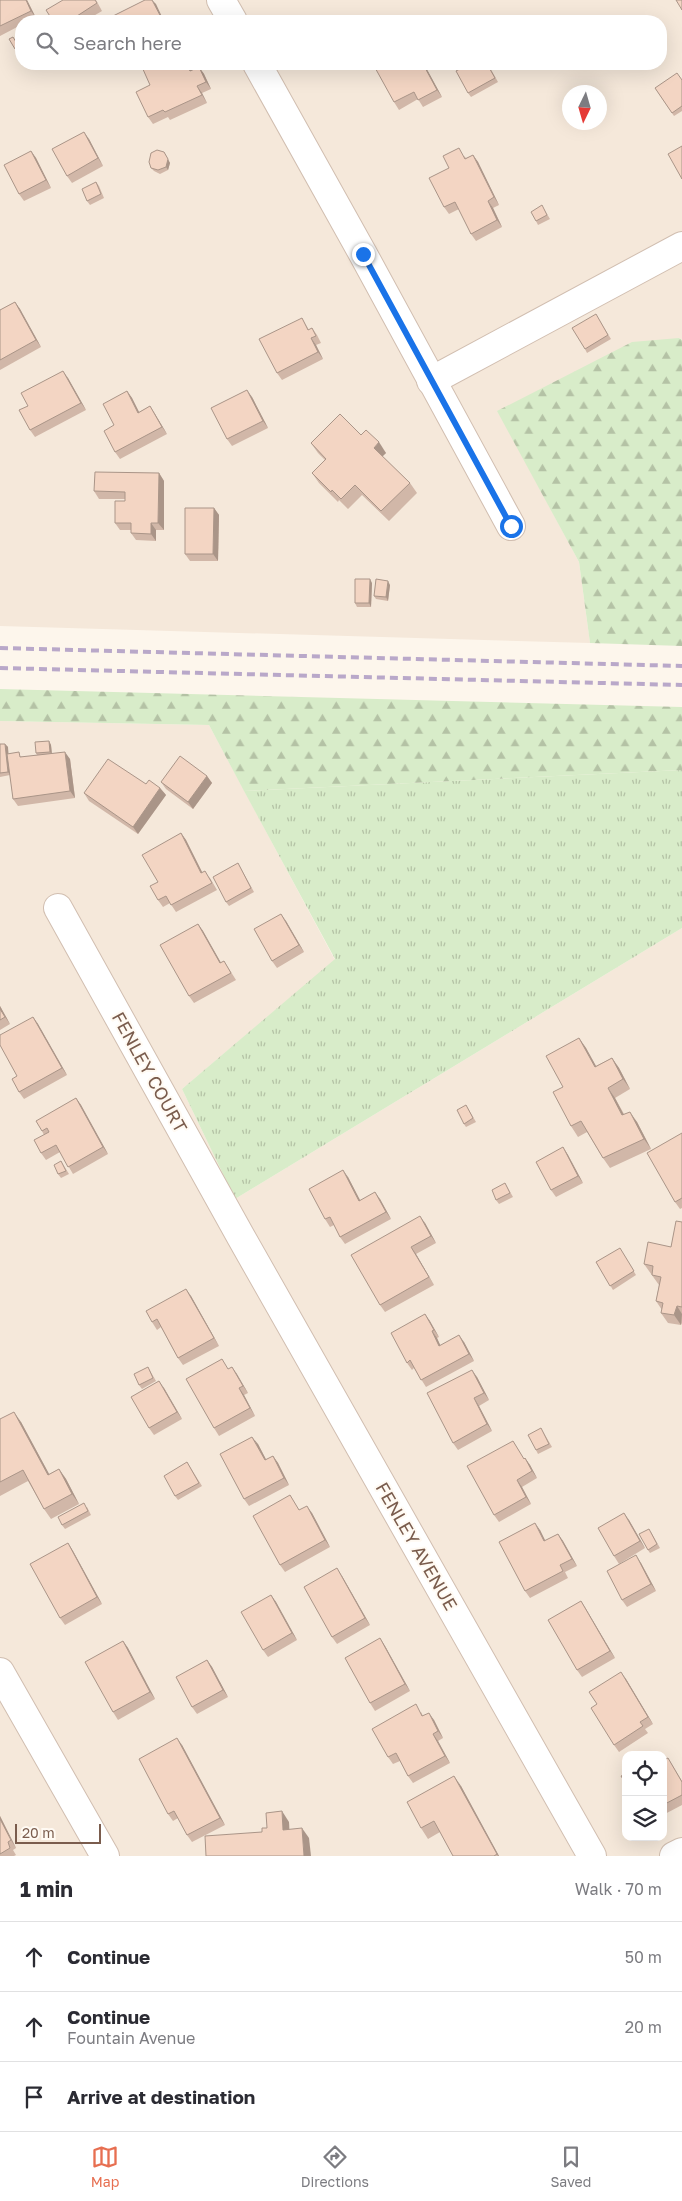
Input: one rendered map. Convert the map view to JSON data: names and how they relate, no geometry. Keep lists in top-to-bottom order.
{
  "streets": {
    "street": ["FENLEY COURT", "FENLEY AVENUE"]
  },
  "crossings": [
    ["FENLEY COURT", "FENLEY AVENUE"]
  ],
  "scale_bar": "20 m",
  "north": "bottom",
  "page": {
    "search": "Search here",
    "scale": "20 m",
    "heading": ["1 min", "Walk · 70 m"],
    "list": [
      ["Continue", "50 m"],
      ["Continue", "Fountain Avenue", "20 m"],
      "Arrive at destination"
    ],
    "nav": ["Map", "Directions", "Saved"]
  }
}
